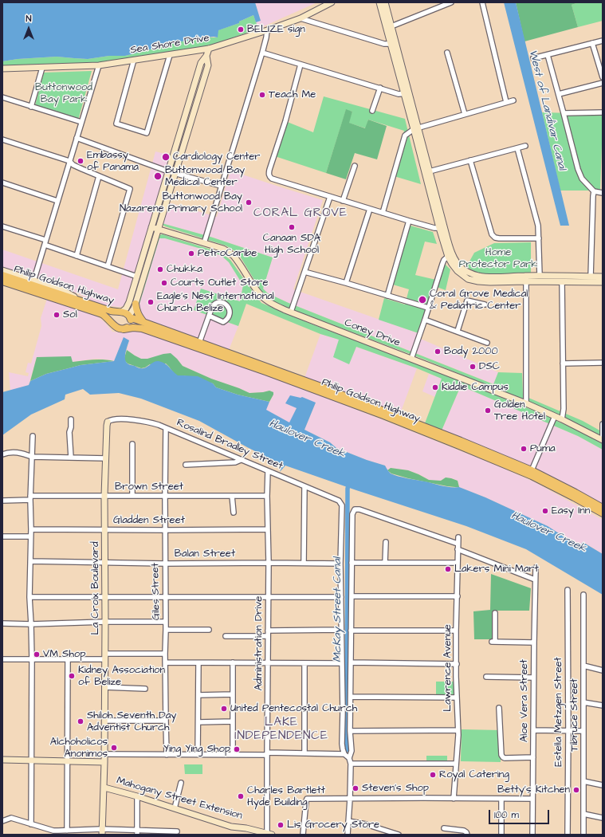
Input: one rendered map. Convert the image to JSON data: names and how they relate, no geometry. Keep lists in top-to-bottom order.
{
  "streets": {
    "main road": ["Philip Goldson Highway"],
    "street": [
      "Sea Shore Drive",
      "Coney Drive",
      "Rosalind Bradley Street",
      "Brown Street",
      "Gladden Street",
      "Balan Street",
      "La Croix Boulevard",
      "Giles Street",
      "Administration Drive",
      "Lawrence Avenue",
      "Aloe Vera Street",
      "Estella Metzgen Street",
      "Tibruce Street",
      "Mahogany Street Extension"
    ]
  },
  "crossings": [
    ["Rosalind Bradley Street", "Balan Street"],
    ["Rosalind Bradley Street", "La Croix Boulevard"],
    ["Rosalind Bradley Street", "Giles Street"],
    ["Rosalind Bradley Street", "Administration Drive"],
    ["Brown Street", "La Croix Boulevard"],
    ["Brown Street", "Giles Street"],
    ["Brown Street", "Administration Drive"],
    ["Gladden Street", "La Croix Boulevard"],
    ["Gladden Street", "Giles Street"],
    ["Gladden Street", "Administration Drive"],
    ["Balan Street", "La Croix Boulevard"],
    ["Balan Street", "Giles Street"],
    ["Balan Street", "Administration Drive"],
    ["La Croix Boulevard", "Mahogany Street Extension"],
    ["Administration Drive", "Mahogany Street Extension"]
  ],
  "districts": ["CORAL GROVE", "LAKE INDEPENDENCE"],
  "water": ["West of Landivar Canal", "Haulover Creek", "McKay Street Canal"],
  "parks": ["Buttonwood Bay Park", "Home Protector Park"],
  "places": [
    "BELIZE sign",
    "Teach Me",
    "Cardiology Center",
    "Embassy of Panama",
    "Buttonwood Bay Medical Center",
    "Buttonwood Bay Nazarene Primary School",
    "Canaan SDA High School",
    "PetroCaribe",
    "Chukka",
    "Courts Outlet Store",
    "Coral Grove Medical & Pediatric Center",
    "Eagle's Nest International Church Belize",
    "Sol",
    "Body 2000",
    "DSC",
    "Kiddie Campus",
    "Golden Tree Hotel",
    "Puma",
    "Easy Inn",
    "Lakers Mini Mart",
    "VM Shop",
    "Kidney Association of Belize",
    "United Pentecostal Church",
    "Shiloh Seventh Day Adventist Church",
    "Alchoholicos Anonimos",
    "Ying Ying Shop",
    "Royal Catering",
    "Steven's Shop",
    "Betty's Kitchen",
    "Charles Bartlett Hyde Building",
    "Lis Grocery Store"
  ],
  "scale_bar": "100 m",
  "north": "top"
}
